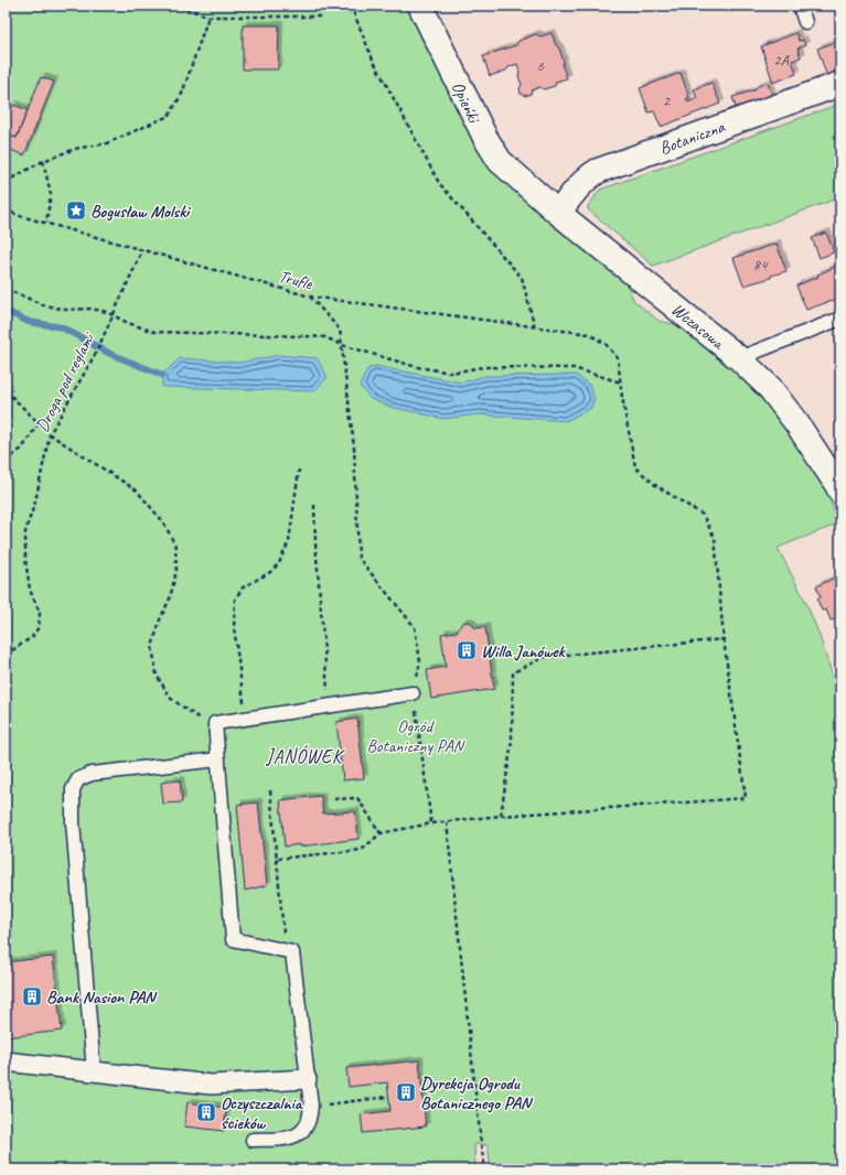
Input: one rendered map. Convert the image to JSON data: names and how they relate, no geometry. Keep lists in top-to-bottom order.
{
  "streets": {
    "street": ["Opieńki", "Botaniczna", "Wczasowa"],
    "path": ["Trufle", "Droga pod reglami"]
  },
  "crossings": [
    ["Opieńki", "Wczasowa"],
    ["Botaniczna", "Wczasowa"],
    ["Trufle", "Droga pod reglami"]
  ],
  "districts": ["JANÓWEK"],
  "parks": ["Ogród Botaniczny PAN"],
  "places": {
    "place": ["Bogusław Molski"],
    "building": [
      "Willa Janówek",
      "Bank Nasion PAN",
      "Dyrekcja Ogrodu Botanicznego PAN",
      "Oczyszczalnia ścieków"
    ]
  },
  "house_numbers": [
    "2A",
    "6",
    "2",
    "84"
  ]
}
